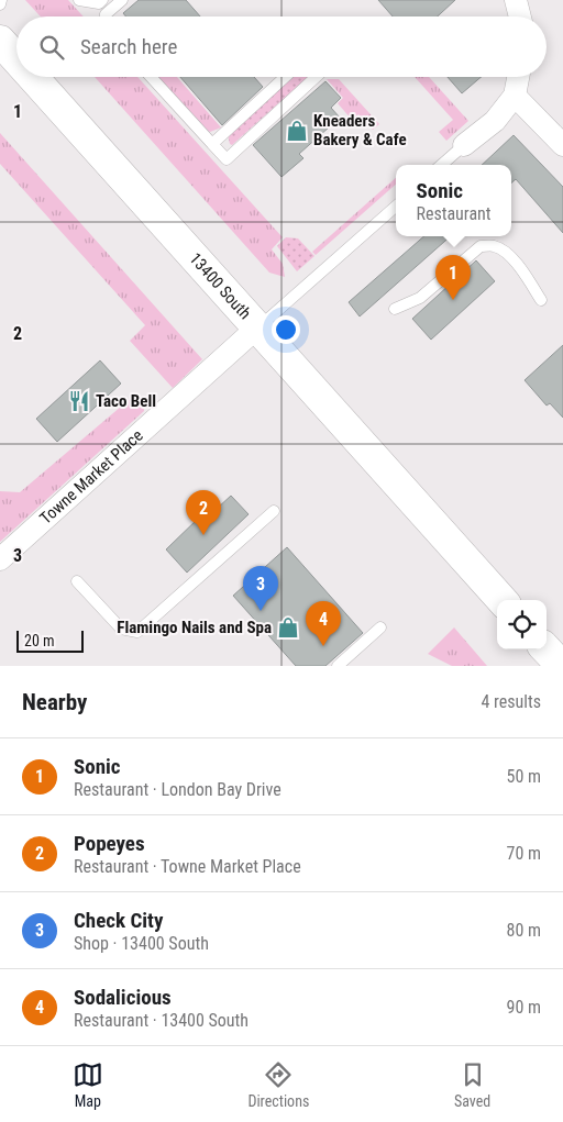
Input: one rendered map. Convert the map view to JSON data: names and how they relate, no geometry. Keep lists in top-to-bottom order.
{
  "streets": {
    "main road": ["13400 South"],
    "street": ["Towne Market Place"]
  },
  "crossings": [
    ["13400 South", "Towne Market Place"]
  ],
  "places": {
    "shop": ["Kneaders Bakery & Cafe", "Flamingo Nails and Spa"],
    "restaurant": ["Taco Bell"]
  },
  "scale_bar": "20 m",
  "page": {
    "search": "Search here",
    "popup": ["Sonic", "Restaurant"],
    "pins": [
      "1",
      "2",
      "3",
      "4"
    ],
    "scale": "20 m",
    "heading": ["Nearby", "4 results"],
    "list": [
      {
        "mark": "1",
        "name": "Sonic",
        "note": "Restaurant · London Bay Drive",
        "value": "50 m"
      },
      {
        "mark": "2",
        "name": "Popeyes",
        "note": "Restaurant · Towne Market Place",
        "value": "70 m"
      },
      {
        "mark": "3",
        "name": "Check City",
        "note": "Shop · 13400 South",
        "value": "80 m"
      },
      {
        "mark": "4",
        "name": "Sodalicious",
        "note": "Restaurant · 13400 South",
        "value": "90 m"
      }
    ],
    "nav": ["Map", "Directions", "Saved"]
  },
  "grid": {
    "rows": ["1", "2", "3"]
  }
}
